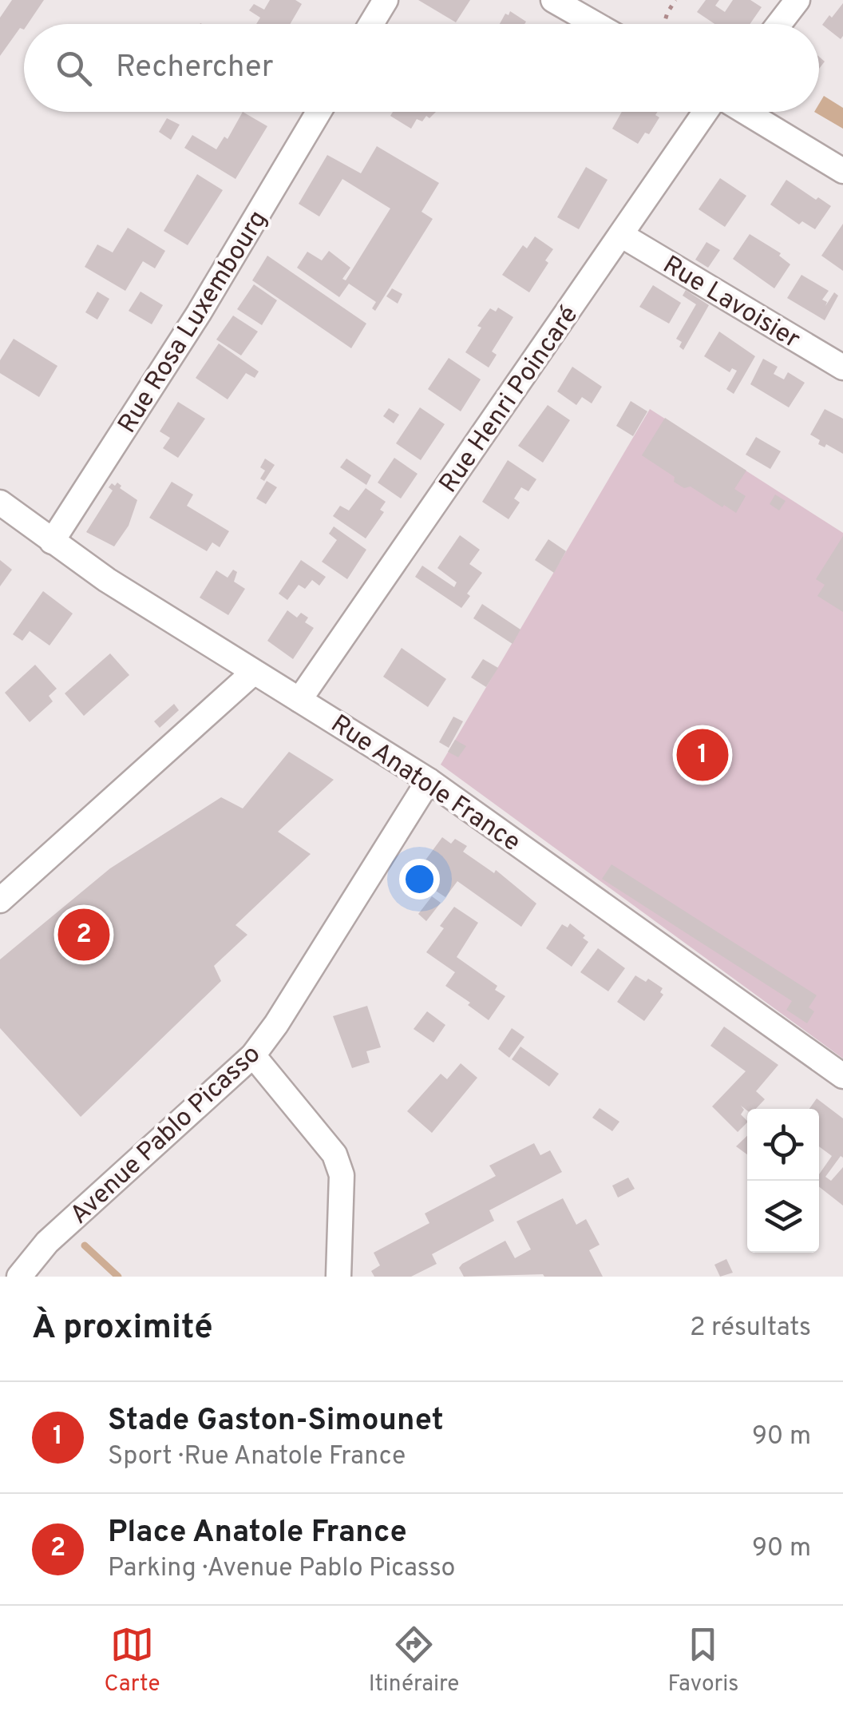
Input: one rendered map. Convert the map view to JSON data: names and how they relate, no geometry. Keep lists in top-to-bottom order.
{
  "streets": {
    "street": [
      "Rue Lavoisier",
      "Rue Rosa Luxembourg",
      "Rue Henri Poincaré",
      "Rue Anatole France",
      "Avenue Pablo Picasso"
    ]
  },
  "crossings": [
    ["Rue Lavoisier", "Rue Henri Poincaré"],
    ["Rue Rosa Luxembourg", "Rue Anatole France"],
    ["Rue Henri Poincaré", "Rue Anatole France"],
    ["Rue Anatole France", "Avenue Pablo Picasso"]
  ],
  "page": {
    "search": "Rechercher",
    "pins": ["1", "2"],
    "heading": ["À proximité", "2 résultats"],
    "list": [
      {
        "mark": "1",
        "name": "Stade Gaston-Simounet",
        "note": "Sport · Rue Anatole France",
        "value": "90 m"
      },
      {
        "mark": "2",
        "name": "Place Anatole France",
        "note": "Parking · Avenue Pablo Picasso",
        "value": "90 m"
      }
    ],
    "nav": ["Carte", "Itinéraire", "Favoris"]
  }
}
